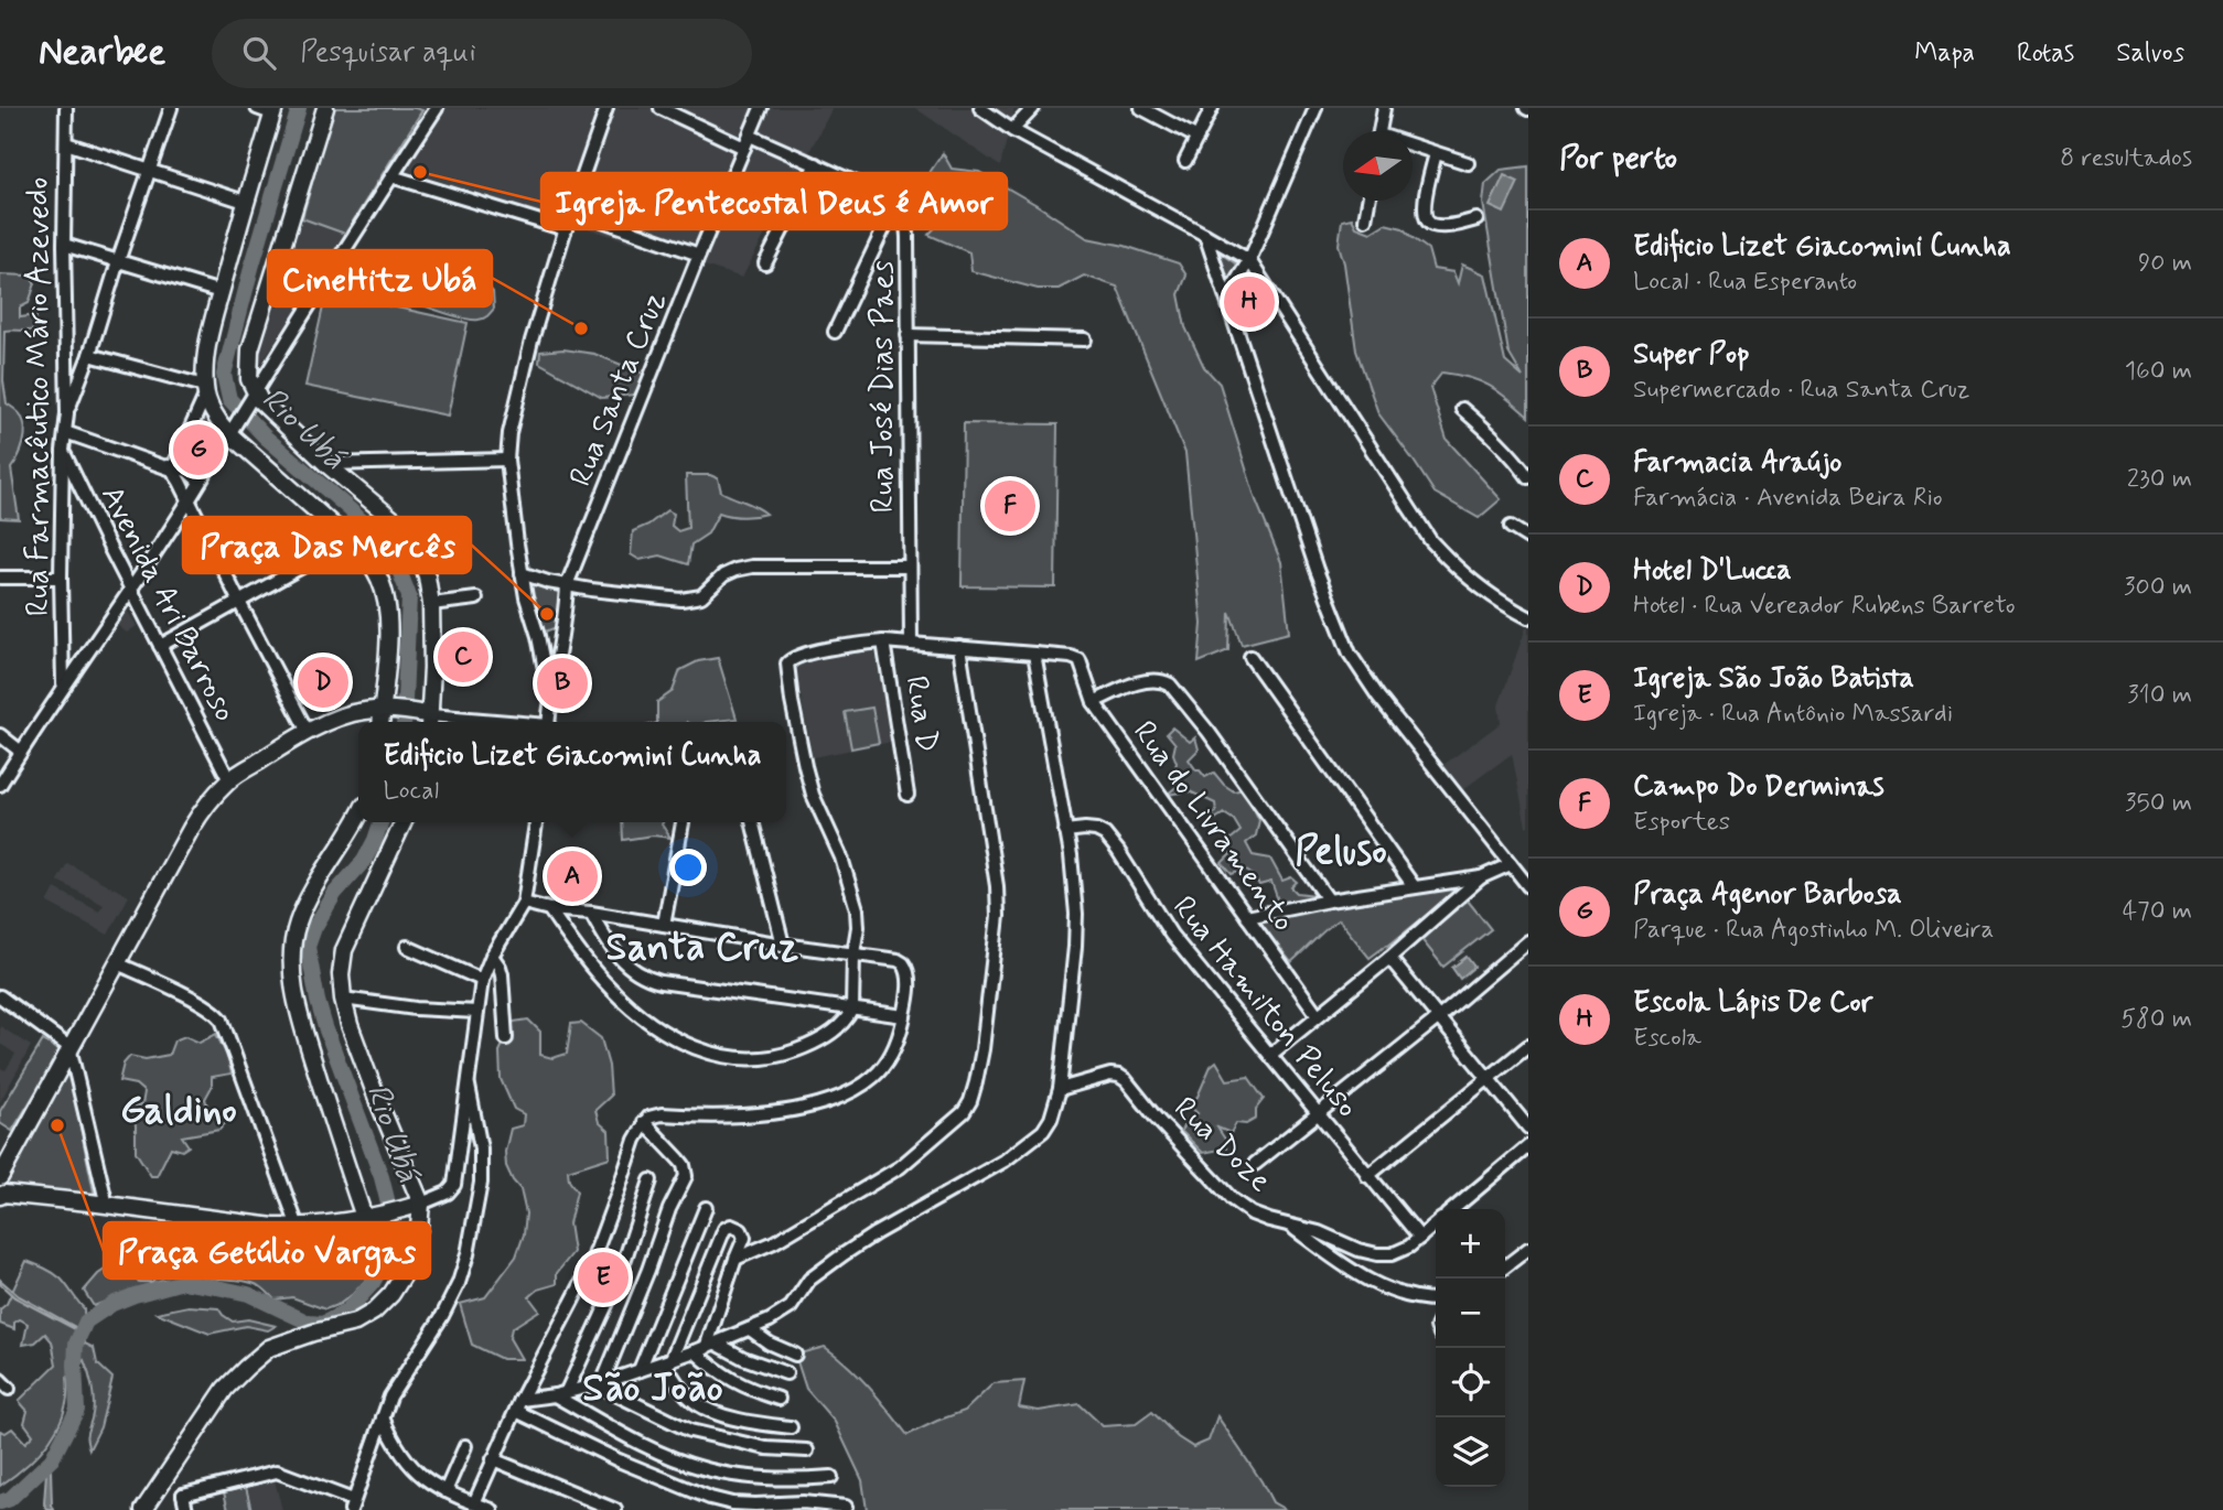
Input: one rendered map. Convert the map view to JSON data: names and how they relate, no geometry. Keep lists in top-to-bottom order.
{
  "streets": {
    "street": [
      "Rua José Dias Paes",
      "Rua Santa Cruz",
      "Rua Farmacêutico Mário Azevedo",
      "Avenida Ari Barroso",
      "Rua D",
      "Rua do Livramento",
      "Rua Hamilton Peluso",
      "Rua Doze"
    ]
  },
  "crossings": [
    ["Rua Farmacêutico Mário Azevedo", "Avenida Ari Barroso"],
    ["Rua Hamilton Peluso", "Rua Doze"]
  ],
  "districts": [
    "Peluso",
    "Santa Cruz",
    "Galdino",
    "São João"
  ],
  "water": ["Rio Ubá"],
  "places": [
    "Igreja Pentecostal Deus é Amor",
    "CineHitz Ubá",
    "Praça Das Mercês",
    "Praça Getúlio Vargas"
  ],
  "north": "left",
  "page": {
    "header": "Nearbee",
    "search": "Pesquisar aqui",
    "nav": ["Mapa", "Rotas", "Salvos"],
    "heading": ["Por perto", "8 resultados"],
    "list": [
      {
        "mark": "A",
        "name": "Edificio Lizet Giacomini Cunha",
        "note": "Local · Rua Esperanto",
        "value": "90 m"
      },
      {
        "mark": "B",
        "name": "Super Pop",
        "note": "Supermercado · Rua Santa Cruz",
        "value": "160 m"
      },
      {
        "mark": "C",
        "name": "Farmacia Araújo",
        "note": "Farmácia · Avenida Beira Rio",
        "value": "230 m"
      },
      {
        "mark": "D",
        "name": "Hotel D'Lucca",
        "note": "Hotel · Rua Vereador Rubens Barreto",
        "value": "300 m"
      },
      {
        "mark": "E",
        "name": "Igreja São João Batista",
        "note": "Igreja · Rua Antônio Massardi",
        "value": "310 m"
      },
      {
        "mark": "F",
        "name": "Campo Do Derminas",
        "note": "Esportes",
        "value": "350 m"
      },
      {
        "mark": "G",
        "name": "Praça Agenor Barbosa",
        "note": "Parque · Rua Agostinho M. Oliveira",
        "value": "470 m"
      },
      {
        "mark": "H",
        "name": "Escola Lápis De Cor",
        "note": "Escola",
        "value": "580 m"
      }
    ],
    "pins": [
      "H",
      "G",
      "F",
      "C",
      "D",
      "B",
      "A",
      "E"
    ],
    "popup": ["Edificio Lizet Giacomini Cunha", "Local"],
    "map_buttons": ["+", "−"]
  }
}
